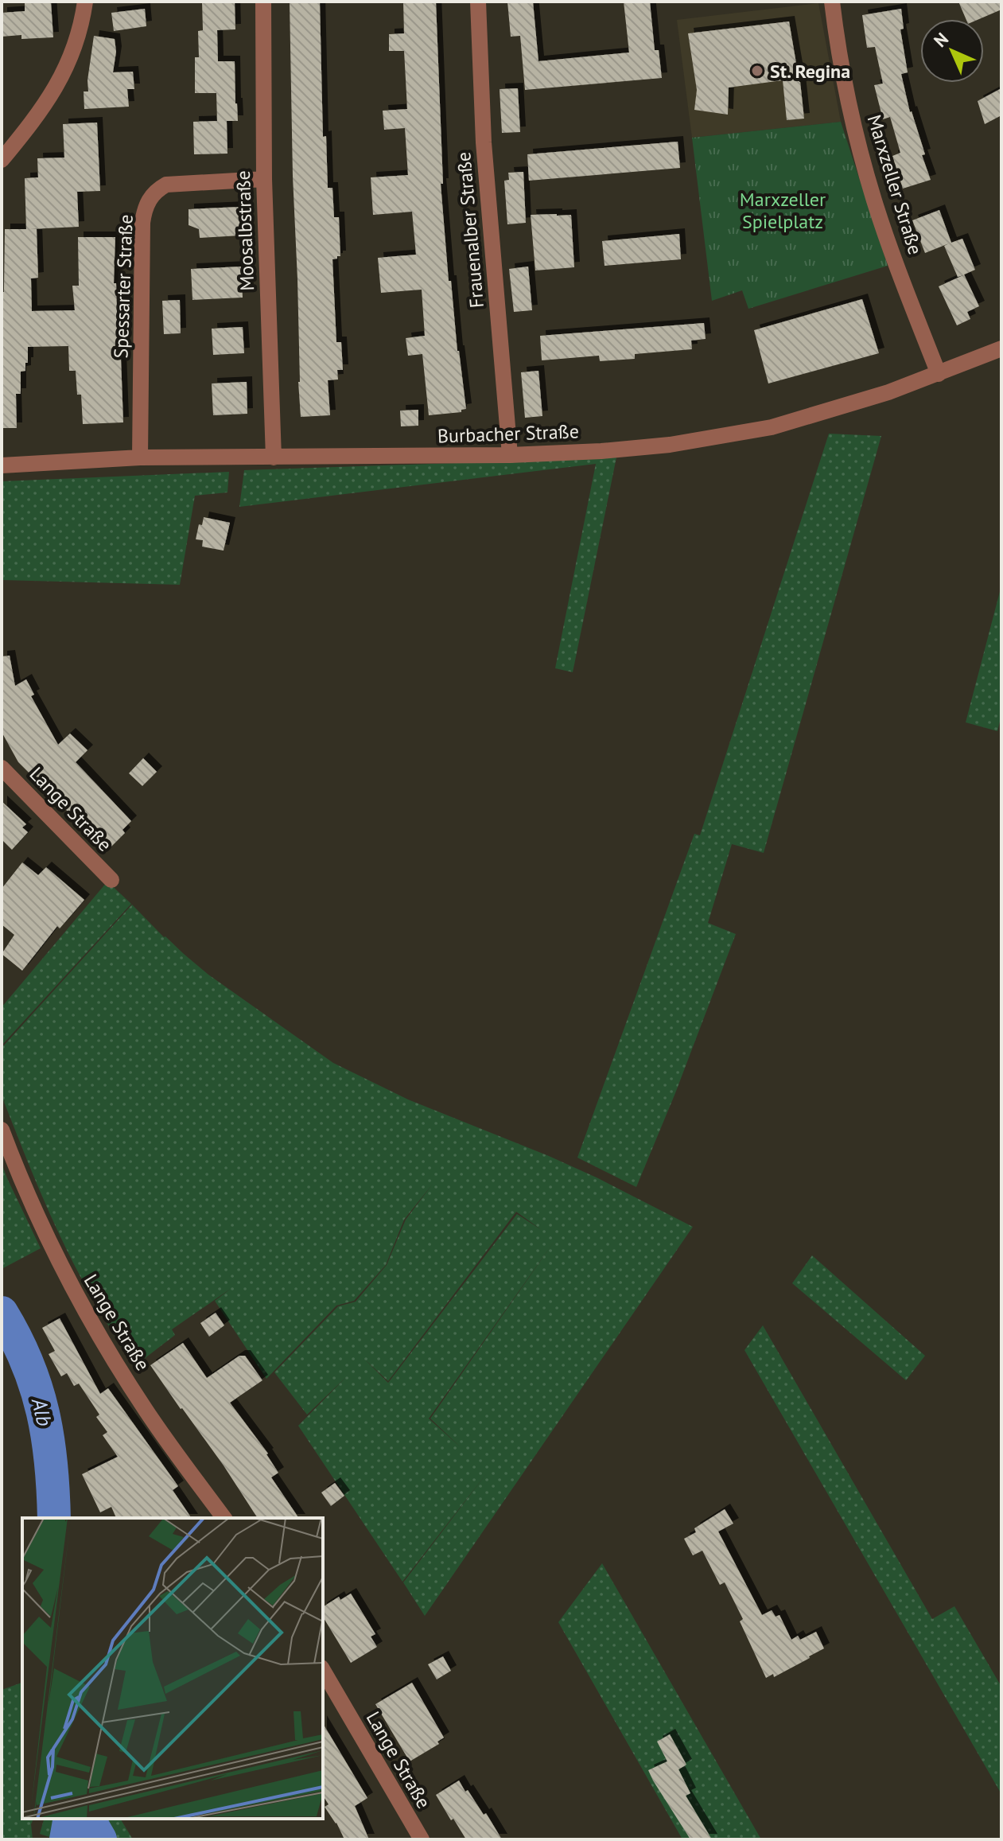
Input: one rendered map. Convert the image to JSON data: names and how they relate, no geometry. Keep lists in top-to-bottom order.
{
  "streets": {
    "street": [
      "Marxzeller Straße",
      "Frauenalber Straße",
      "Moosalbstraße",
      "Spessarter Straße",
      "Burbacher Straße",
      "Lange Straße"
    ]
  },
  "crossings": [
    ["Marxzeller Straße", "Burbacher Straße"],
    ["Frauenalber Straße", "Burbacher Straße"],
    ["Moosalbstraße", "Spessarter Straße"],
    ["Moosalbstraße", "Burbacher Straße"],
    ["Spessarter Straße", "Burbacher Straße"]
  ],
  "water": ["Alb"],
  "parks": ["Marxzeller Spielplatz"],
  "places": ["St. Regina"],
  "north": "top left"
}
